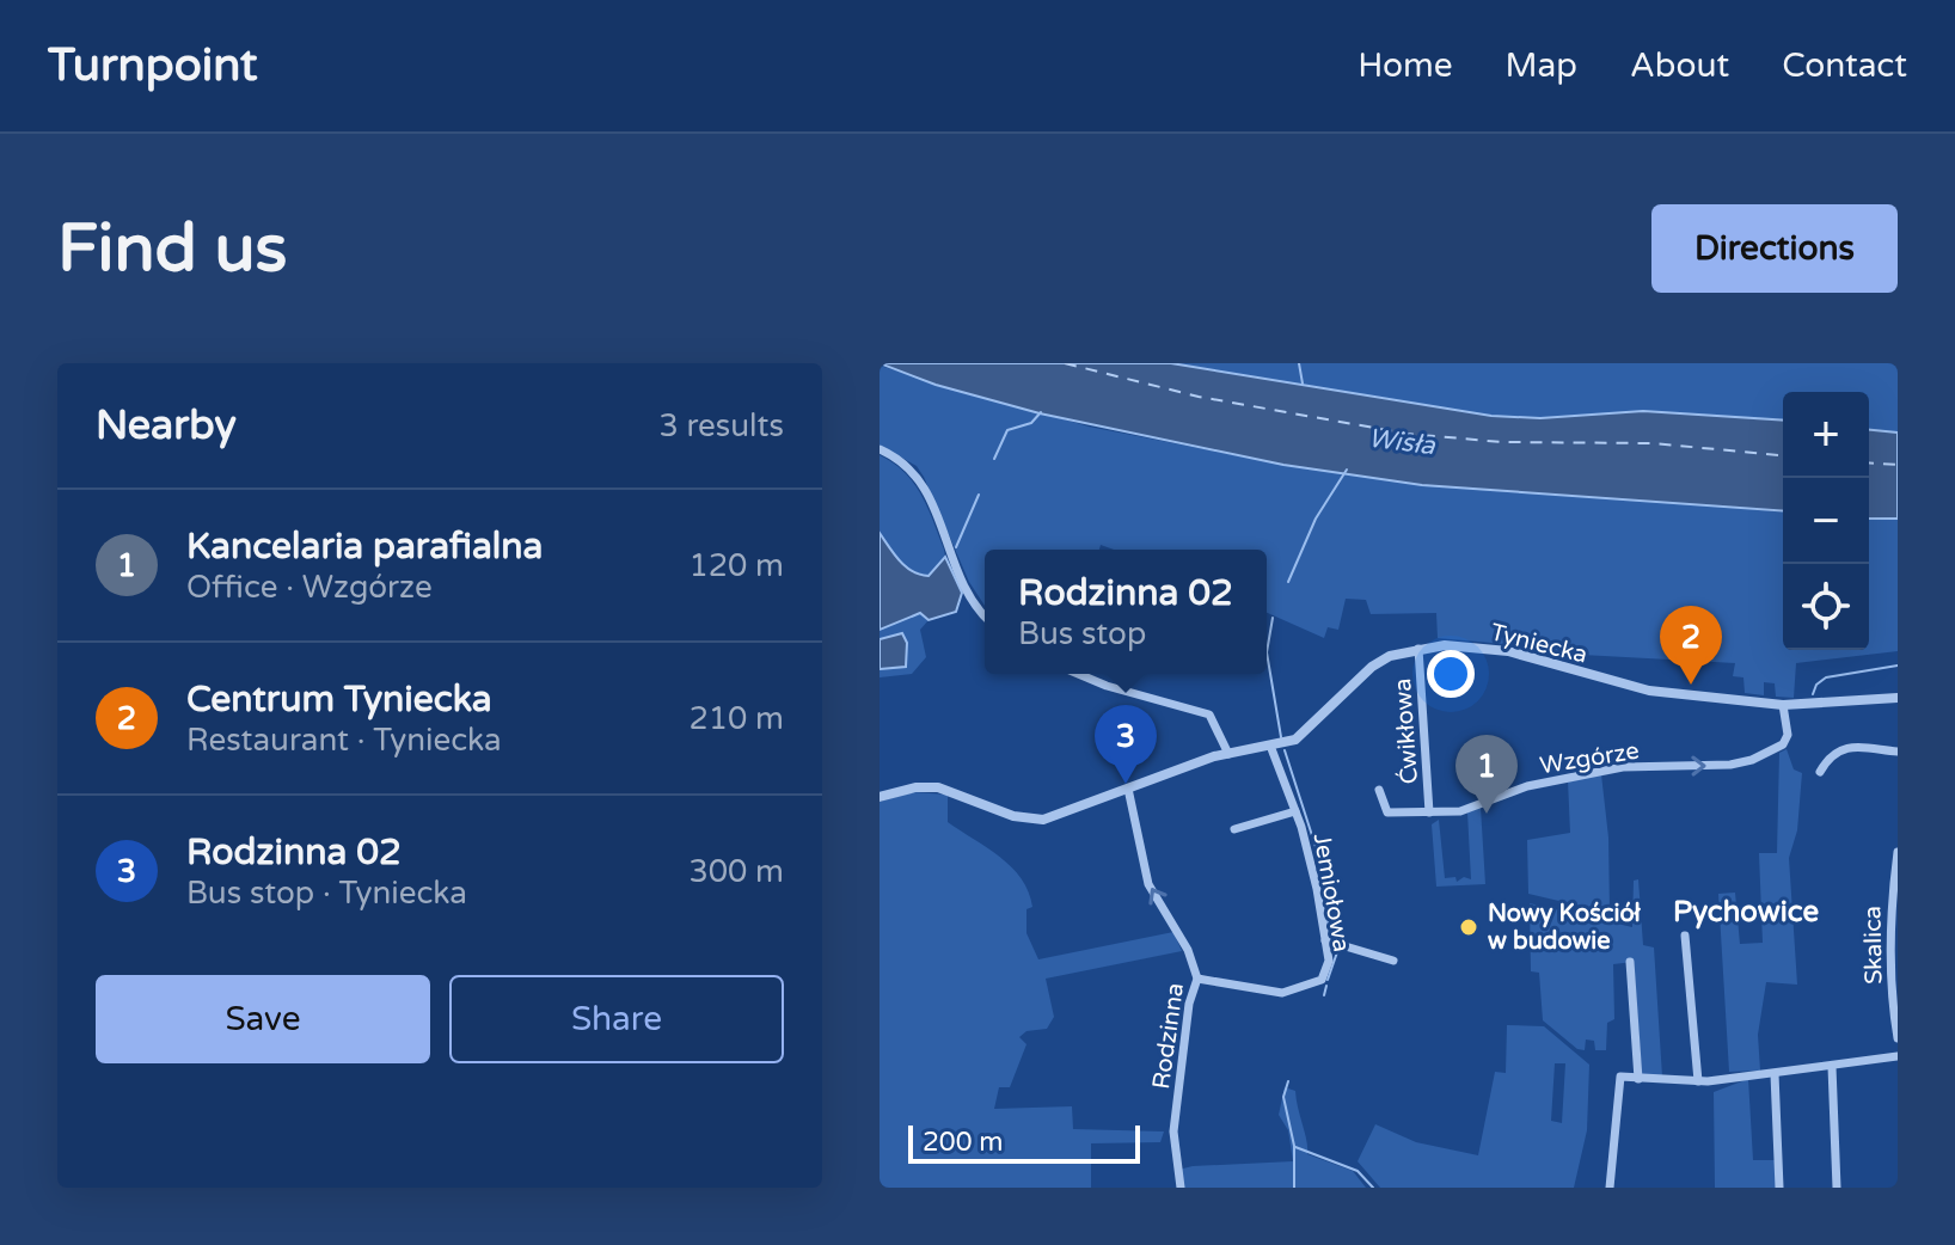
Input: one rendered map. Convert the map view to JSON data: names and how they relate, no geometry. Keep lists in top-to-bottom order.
{
  "streets": {
    "street": [
      "Tyniecka",
      "Ćwikłowa",
      "Wzgórze",
      "Jemiołowa",
      "Skalica",
      "Rodzinna"
    ]
  },
  "crossings": [
    ["Tyniecka", "Ćwikłowa"],
    ["Tyniecka", "Wzgórze"],
    ["Tyniecka", "Jemiołowa"],
    ["Tyniecka", "Rodzinna"],
    ["Ćwikłowa", "Wzgórze"],
    ["Jemiołowa", "Rodzinna"]
  ],
  "one_way": ["Wzgórze", "Rodzinna"],
  "districts": ["Pychowice"],
  "water": ["Wisła"],
  "places": ["Nowy Kościół w budowie"],
  "scale_bar": "200 m",
  "page": {
    "header": "Turnpoint",
    "nav": [
      "Home",
      "Map",
      "About",
      "Contact"
    ],
    "buttons": [
      "Directions",
      ["Save", "Share"]
    ],
    "title": "Find us",
    "heading": ["Nearby", "3 results"],
    "map_buttons": ["+", "−"],
    "list": [
      {
        "mark": "1",
        "name": "Kancelaria parafialna",
        "note": "Office · Wzgórze",
        "value": "120 m"
      },
      {
        "mark": "2",
        "name": "Centrum Tyniecka",
        "note": "Restaurant · Tyniecka",
        "value": "210 m"
      },
      {
        "mark": "3",
        "name": "Rodzinna 02",
        "note": "Bus stop · Tyniecka",
        "value": "300 m"
      }
    ],
    "popup": ["Rodzinna 02", "Bus stop"],
    "pins": ["2", "3", "1"],
    "scale": "200 m"
  }
}
